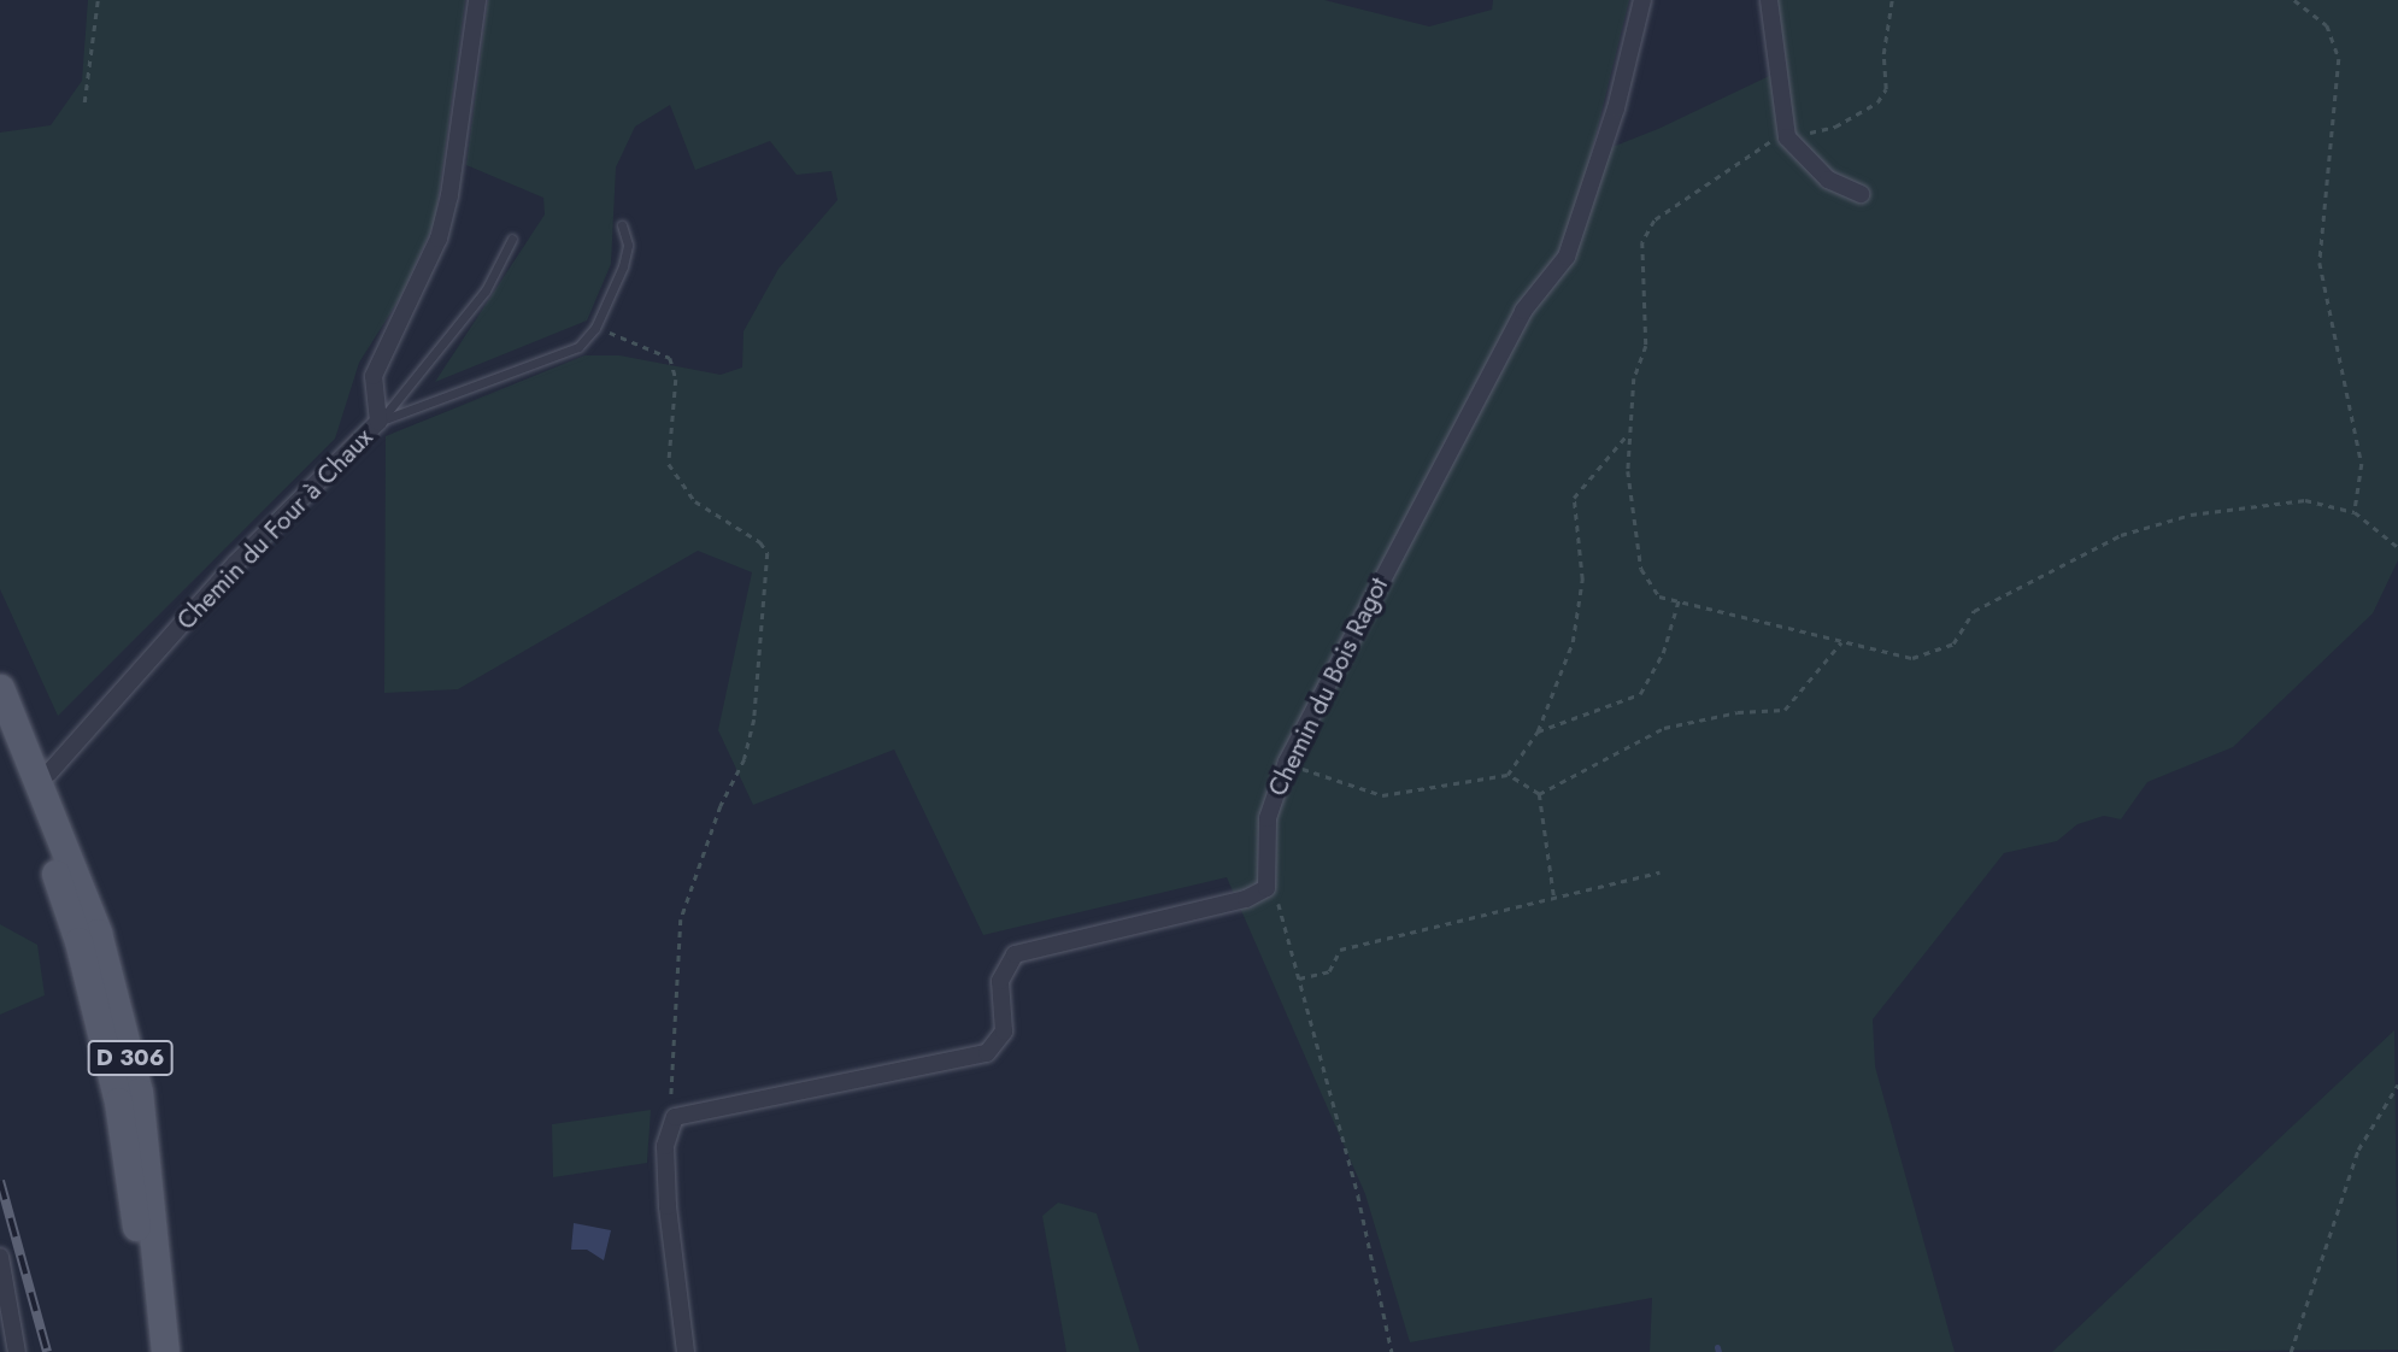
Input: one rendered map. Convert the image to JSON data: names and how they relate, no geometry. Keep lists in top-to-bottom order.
{
  "streets": {
    "main road": ["D 306"],
    "street": ["Chemin du Four à Chaux", "Chemin du Bois Ragot"]
  },
  "crossings": [
    ["Chemin du Four à Chaux", "D 306"]
  ]
}
